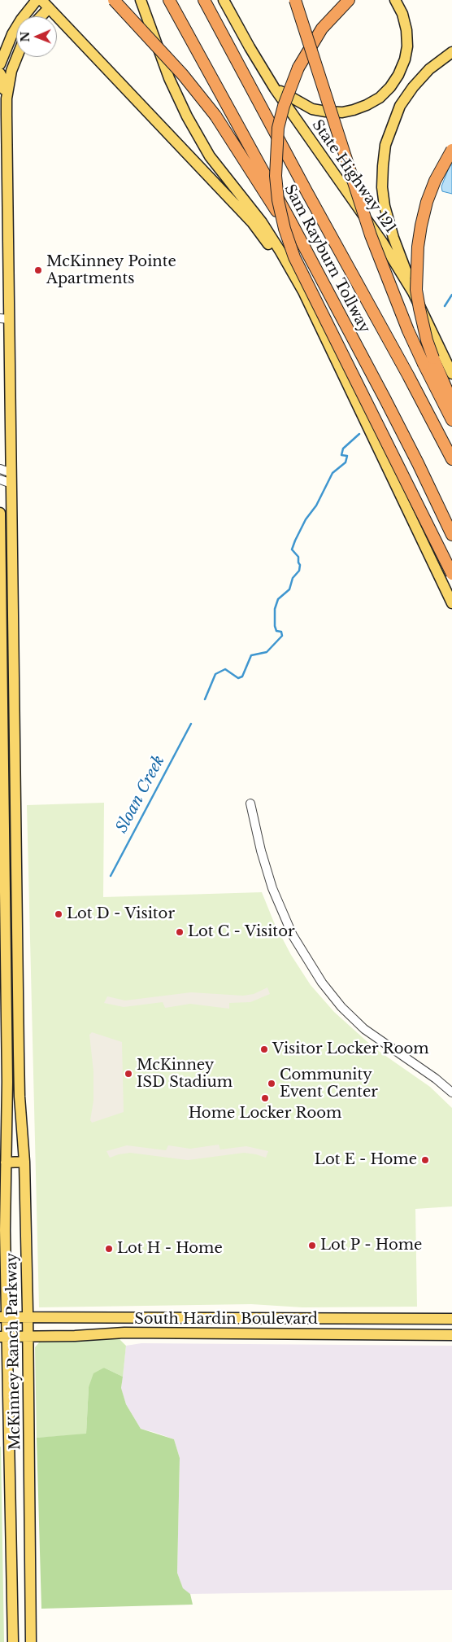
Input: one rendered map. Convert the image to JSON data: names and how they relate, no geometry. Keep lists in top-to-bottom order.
{
  "streets": {
    "highway": ["Sam Rayburn Tollway"],
    "main road": ["State Highway 121", "South Hardin Boulevard", "McKinney Ranch Parkway"]
  },
  "crossings": [
    ["South Hardin Boulevard", "McKinney Ranch Parkway"]
  ],
  "water": ["Sloan Creek"],
  "places": [
    "McKinney Pointe Apartments",
    "Lot D - Visitor",
    "Lot C - Visitor",
    "Visitor Locker Room",
    "McKinney ISD Stadium",
    "Community Event Center",
    "Home Locker Room",
    "Lot E - Home",
    "Lot P - Home",
    "Lot H - Home"
  ],
  "north": "left"
}
